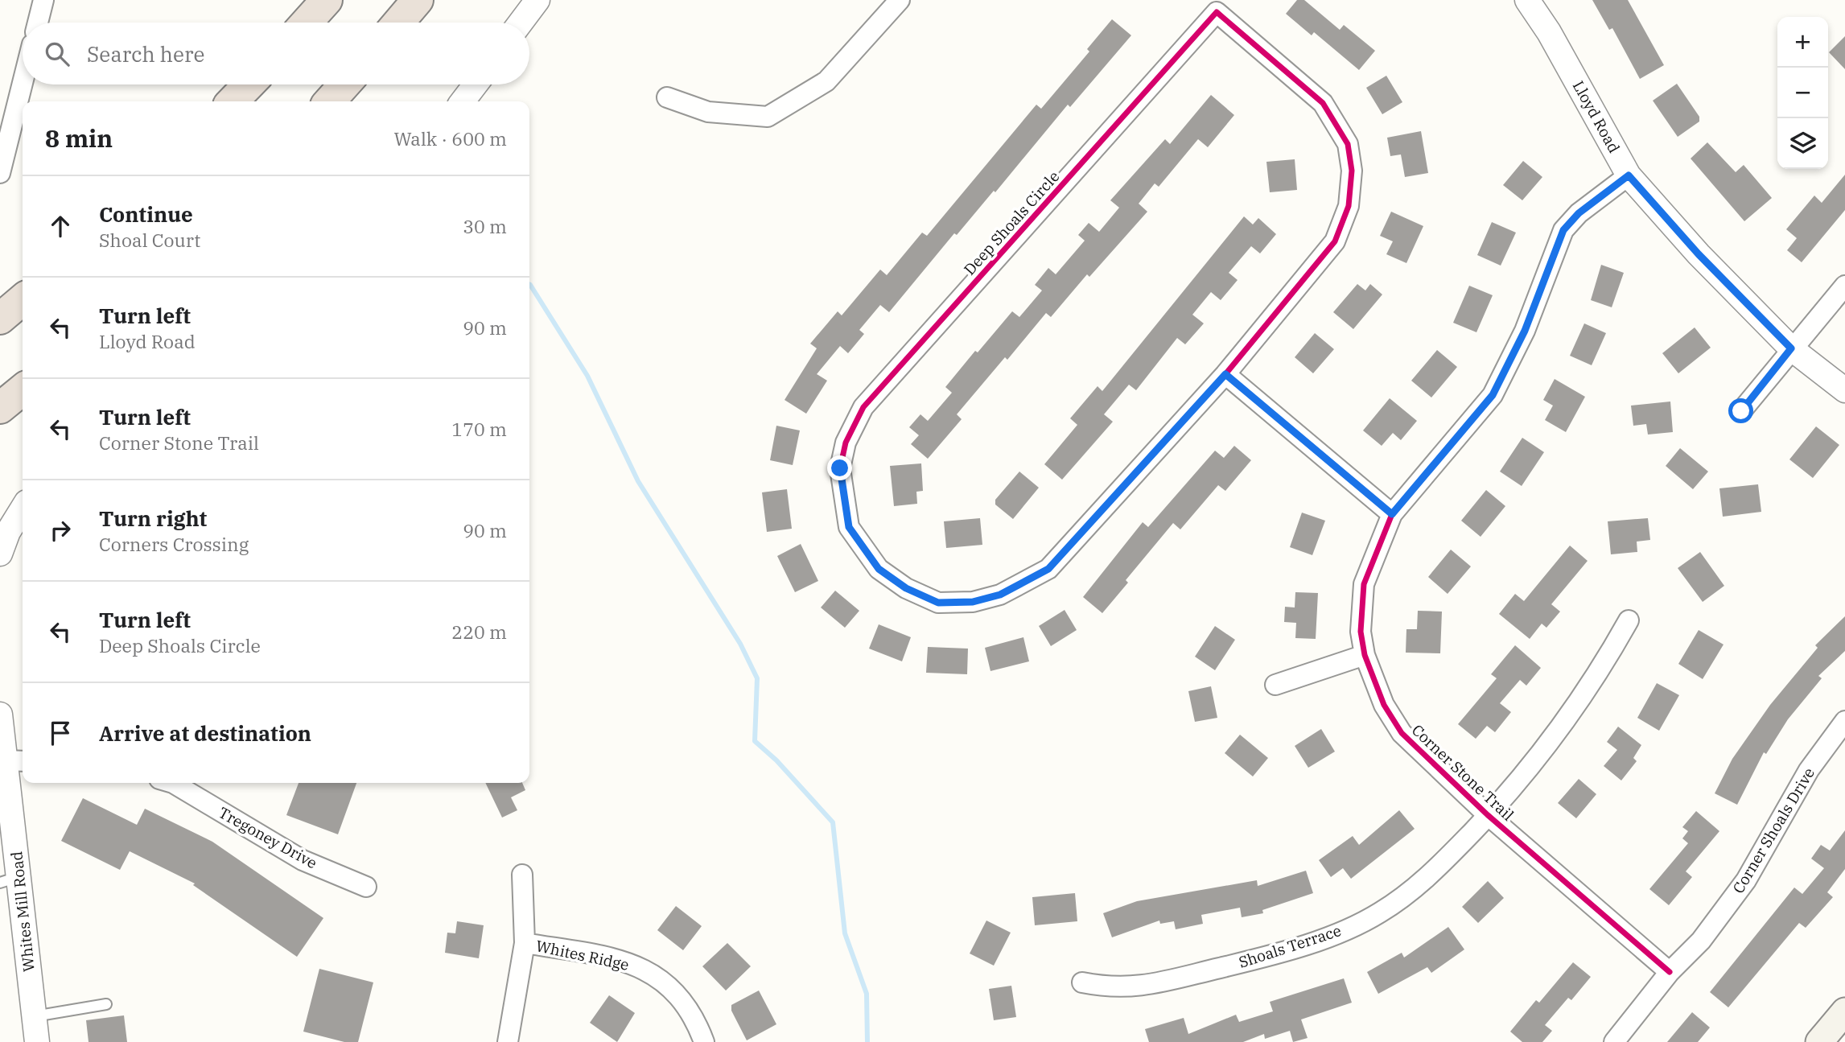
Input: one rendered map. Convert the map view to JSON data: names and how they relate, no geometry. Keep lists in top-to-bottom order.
{
  "streets": {
    "street": [
      "Lloyd Road",
      "Deep Shoals Circle",
      "Corner Stone Trail",
      "Corner Shoals Drive",
      "Tregoney Drive",
      "Whites Mill Road",
      "Shoals Terrace",
      "Whites Ridge"
    ]
  },
  "crossings": [
    ["Lloyd Road", "Corner Stone Trail"],
    ["Corner Stone Trail", "Corner Shoals Drive"],
    ["Corner Stone Trail", "Shoals Terrace"]
  ],
  "page": {
    "map_buttons": ["+", "−"],
    "search": "Search here",
    "heading": ["8 min", "Walk · 600 m"],
    "list": [
      ["Continue", "Shoal Court", "30 m"],
      ["Turn left", "Lloyd Road", "90 m"],
      ["Turn left", "Corner Stone Trail", "170 m"],
      ["Turn right", "Corners Crossing", "90 m"],
      ["Turn left", "Deep Shoals Circle", "220 m"],
      "Arrive at destination"
    ]
  }
}
